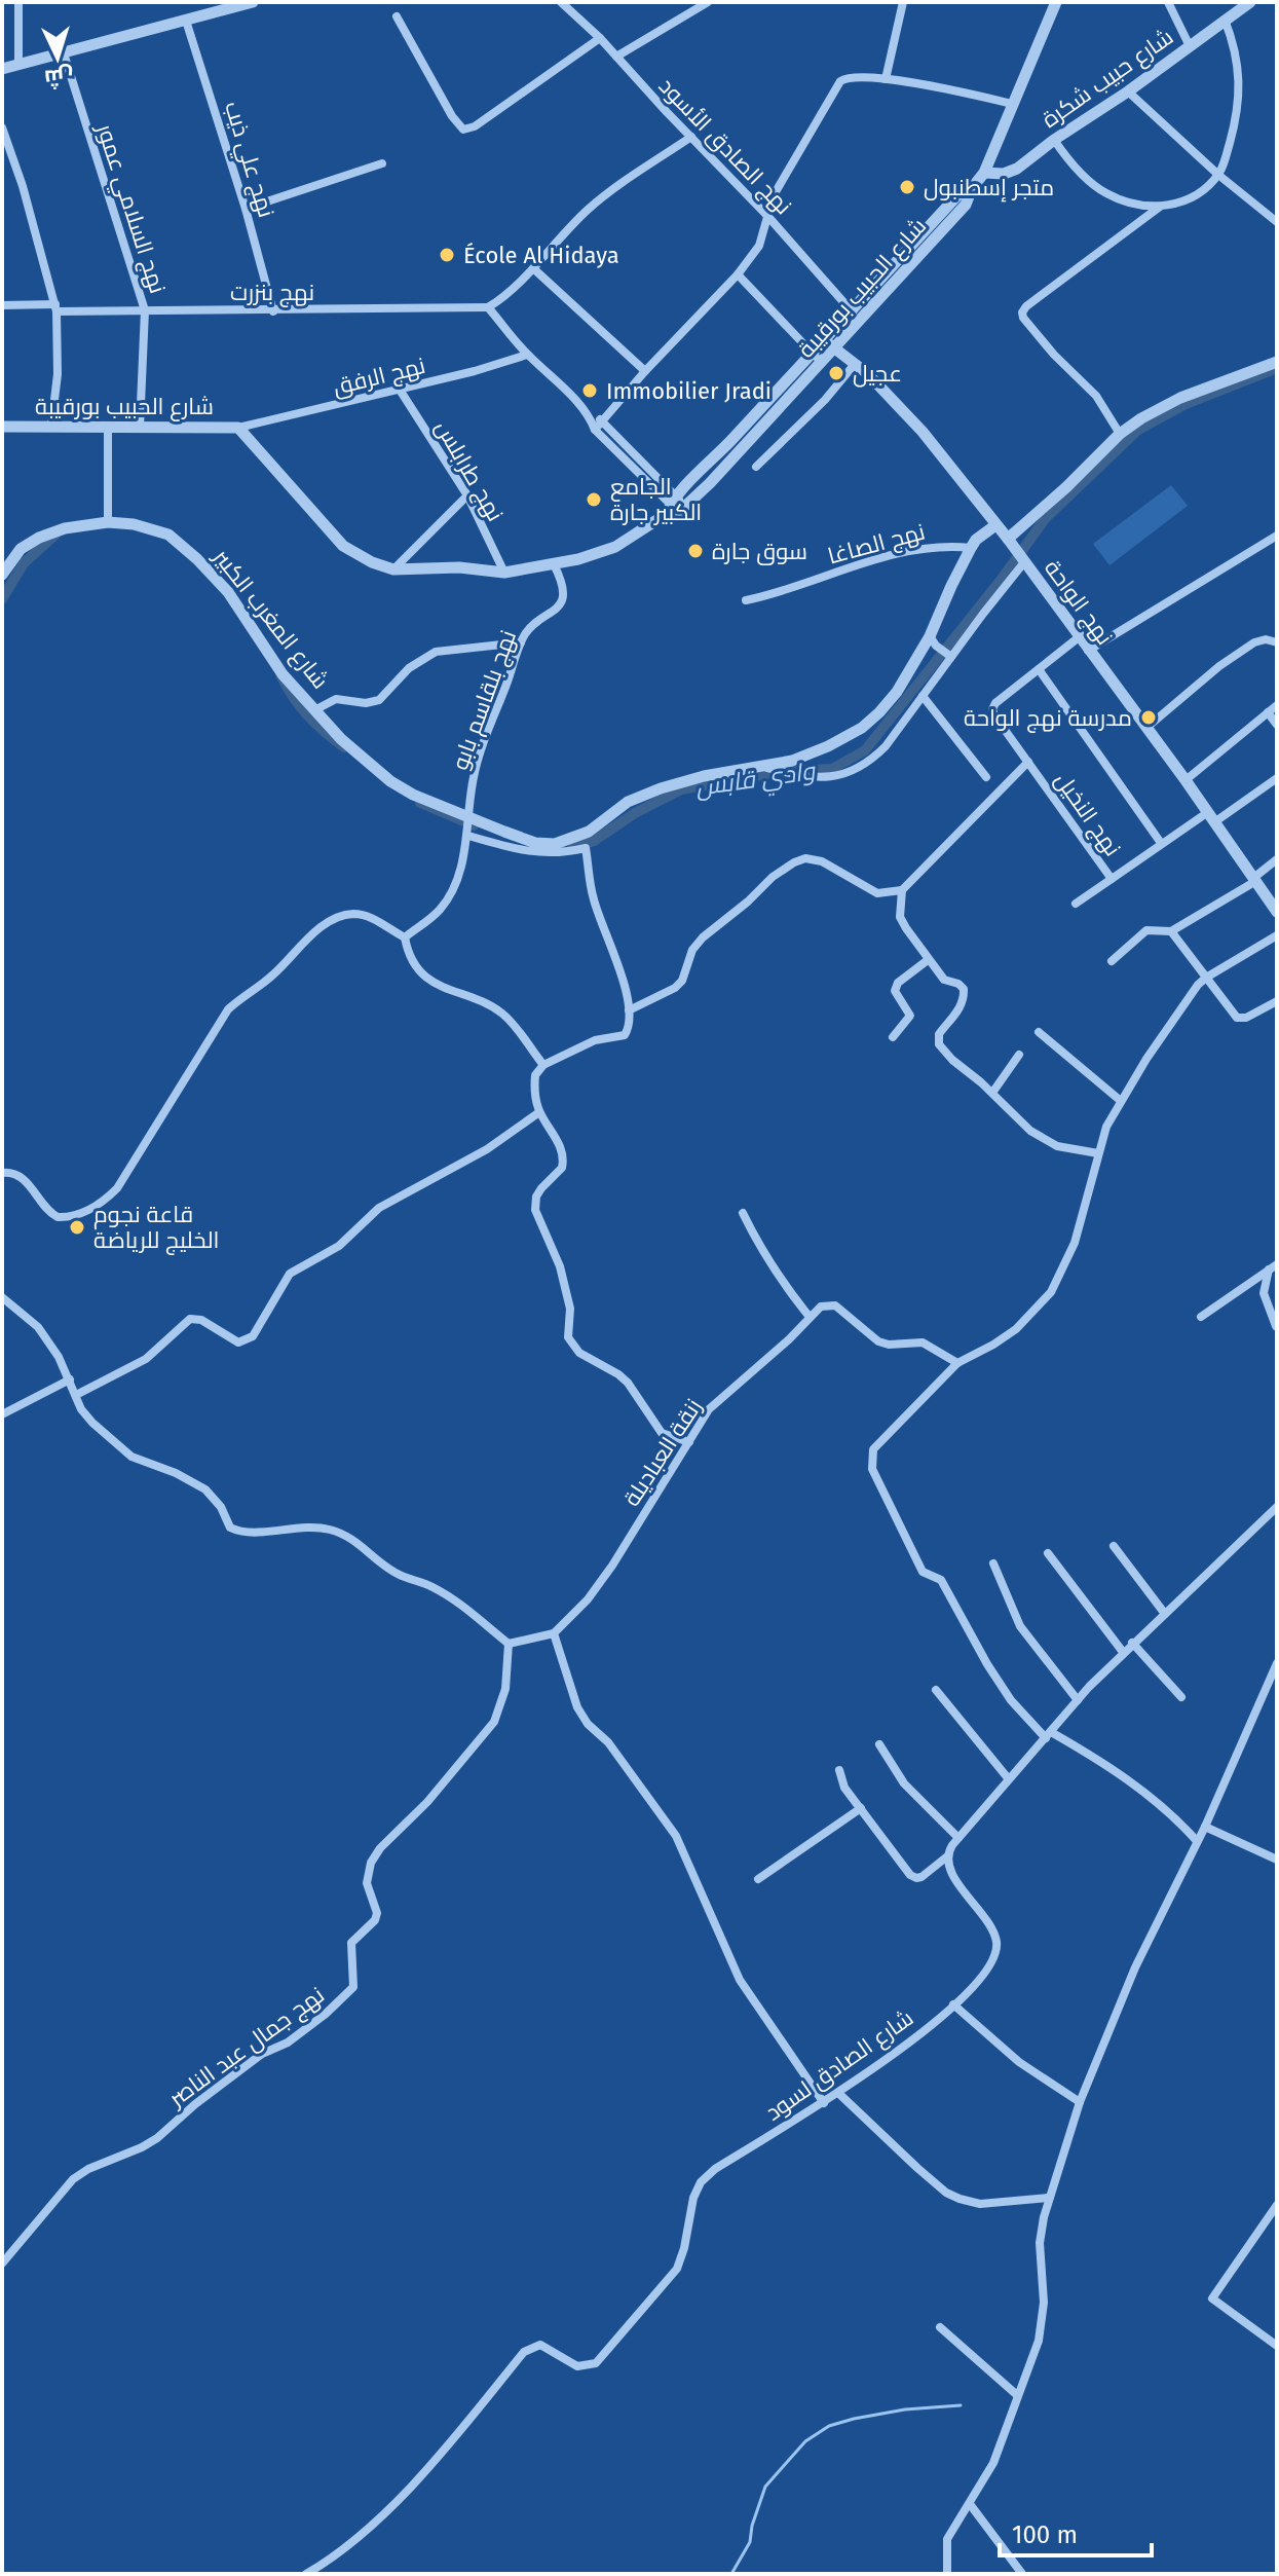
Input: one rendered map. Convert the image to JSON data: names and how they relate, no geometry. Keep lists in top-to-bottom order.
{
  "streets": {
    "street": [
      "شارع حبيب شكرة",
      "نهج الصادق الأسود",
      "نهج علي ذيب",
      "نهج السلامي عمور",
      "شارع الحبيب بورقيبة",
      "نهج بنزرت",
      "نهج الرفق",
      "نهج طرابلس",
      "نهج الصاغا",
      "نهج الواحة",
      "شارع المغرب الكبير",
      "نهج بلقاسم بابو",
      "نهج النخيل",
      "زنقة العباديلة",
      "نهج جمال عبد الناصر",
      "شارع الصادق لسود"
    ]
  },
  "crossings": [
    ["شارع حبيب شكرة", "شارع الحبيب بورقيبة"],
    ["نهج الصادق الأسود", "شارع الحبيب بورقيبة"],
    ["نهج علي ذيب", "نهج بنزرت"],
    ["نهج السلامي عمور", "شارع الحبيب بورقيبة"],
    ["نهج السلامي عمور", "نهج بنزرت"],
    ["شارع الحبيب بورقيبة", "نهج الرفق"],
    ["شارع الحبيب بورقيبة", "نهج طرابلس"],
    ["شارع الحبيب بورقيبة", "نهج الواحة"],
    ["شارع الحبيب بورقيبة", "نهج بلقاسم بابو"],
    ["نهج الرفق", "نهج طرابلس"],
    ["نهج الصاغا", "شارع المغرب الكبير"],
    ["نهج الواحة", "شارع المغرب الكبير"],
    ["نهج الواحة", "نهج النخيل"],
    ["شارع المغرب الكبير", "نهج بلقاسم بابو"]
  ],
  "water": ["وادي قابس"],
  "places": [
    "متجر إسطنبول",
    "École Al Hidaya",
    "عجيل",
    "Immobilier Jradi",
    "الجامع الكبير جارة",
    "سوق جارة",
    "مدرسة نهج الواحة",
    "قاعة نجوم الخليج للرياضة"
  ],
  "scale_bar": "100 m",
  "north": "bottom"
}
